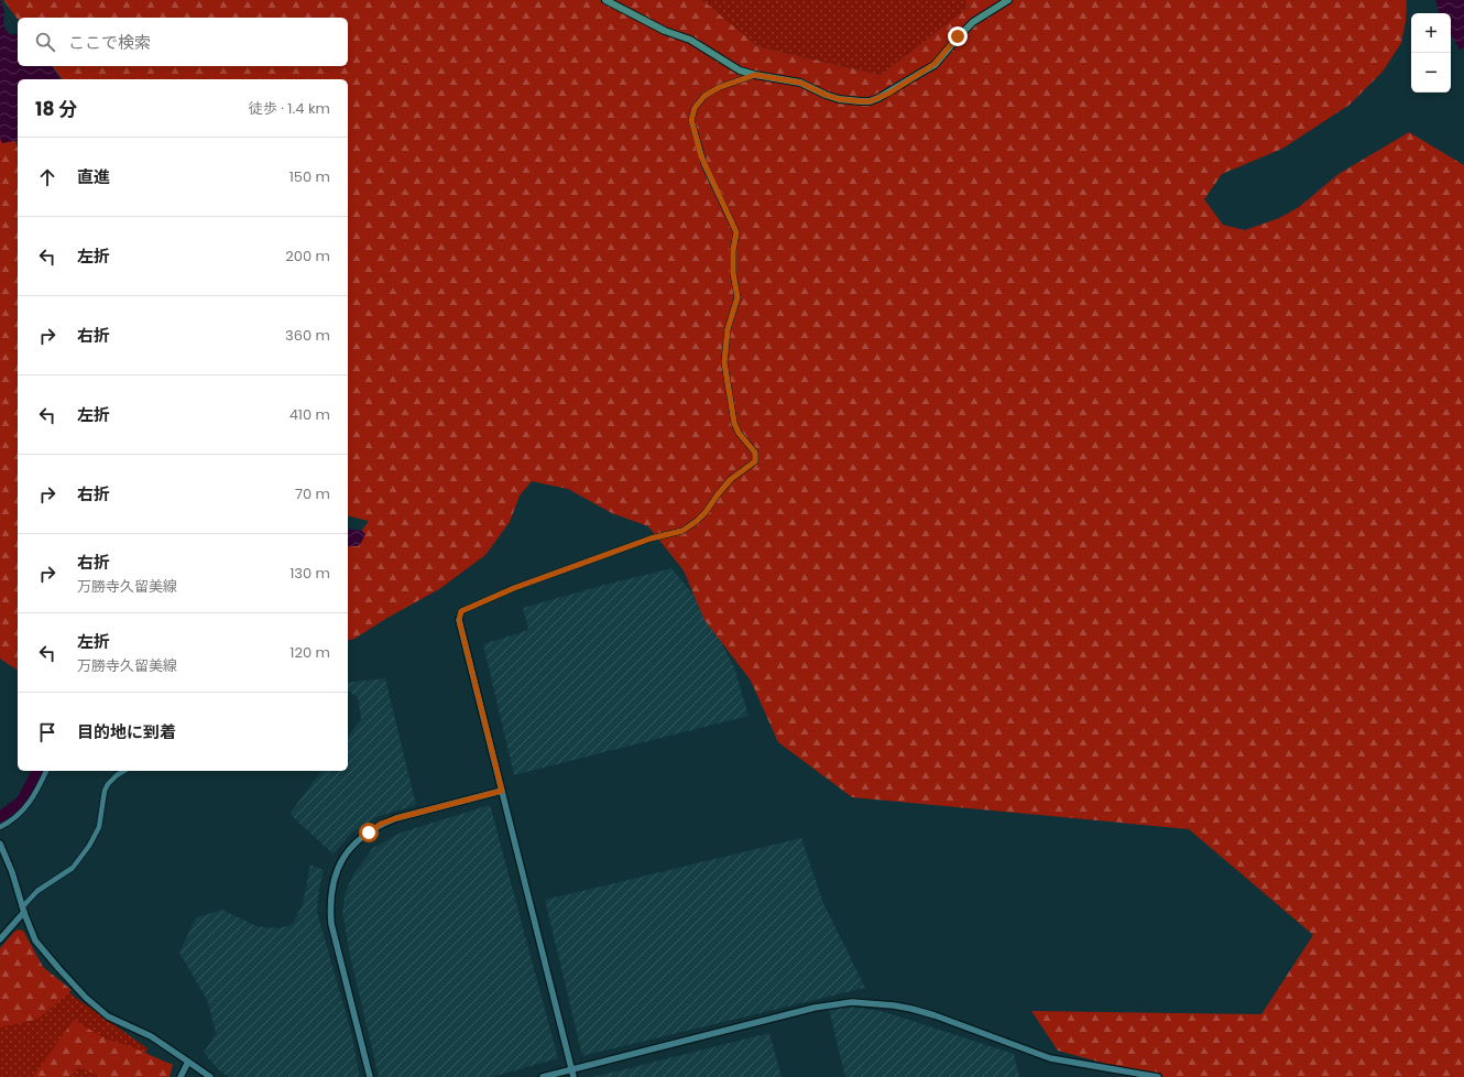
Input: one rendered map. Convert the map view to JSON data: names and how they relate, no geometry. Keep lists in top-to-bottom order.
{
  "page": {
    "map_buttons": ["+", "−"],
    "search": "ここで検索",
    "heading": ["18 分", "徒歩 · 1.4 km"],
    "list": [
      ["直進", "150 m"],
      ["左折", "200 m"],
      ["右折", "360 m"],
      ["左折", "410 m"],
      ["右折", "70 m"],
      ["右折", "万勝寺久留美線", "130 m"],
      ["左折", "万勝寺久留美線", "120 m"],
      "目的地に到着"
    ]
  }
}
